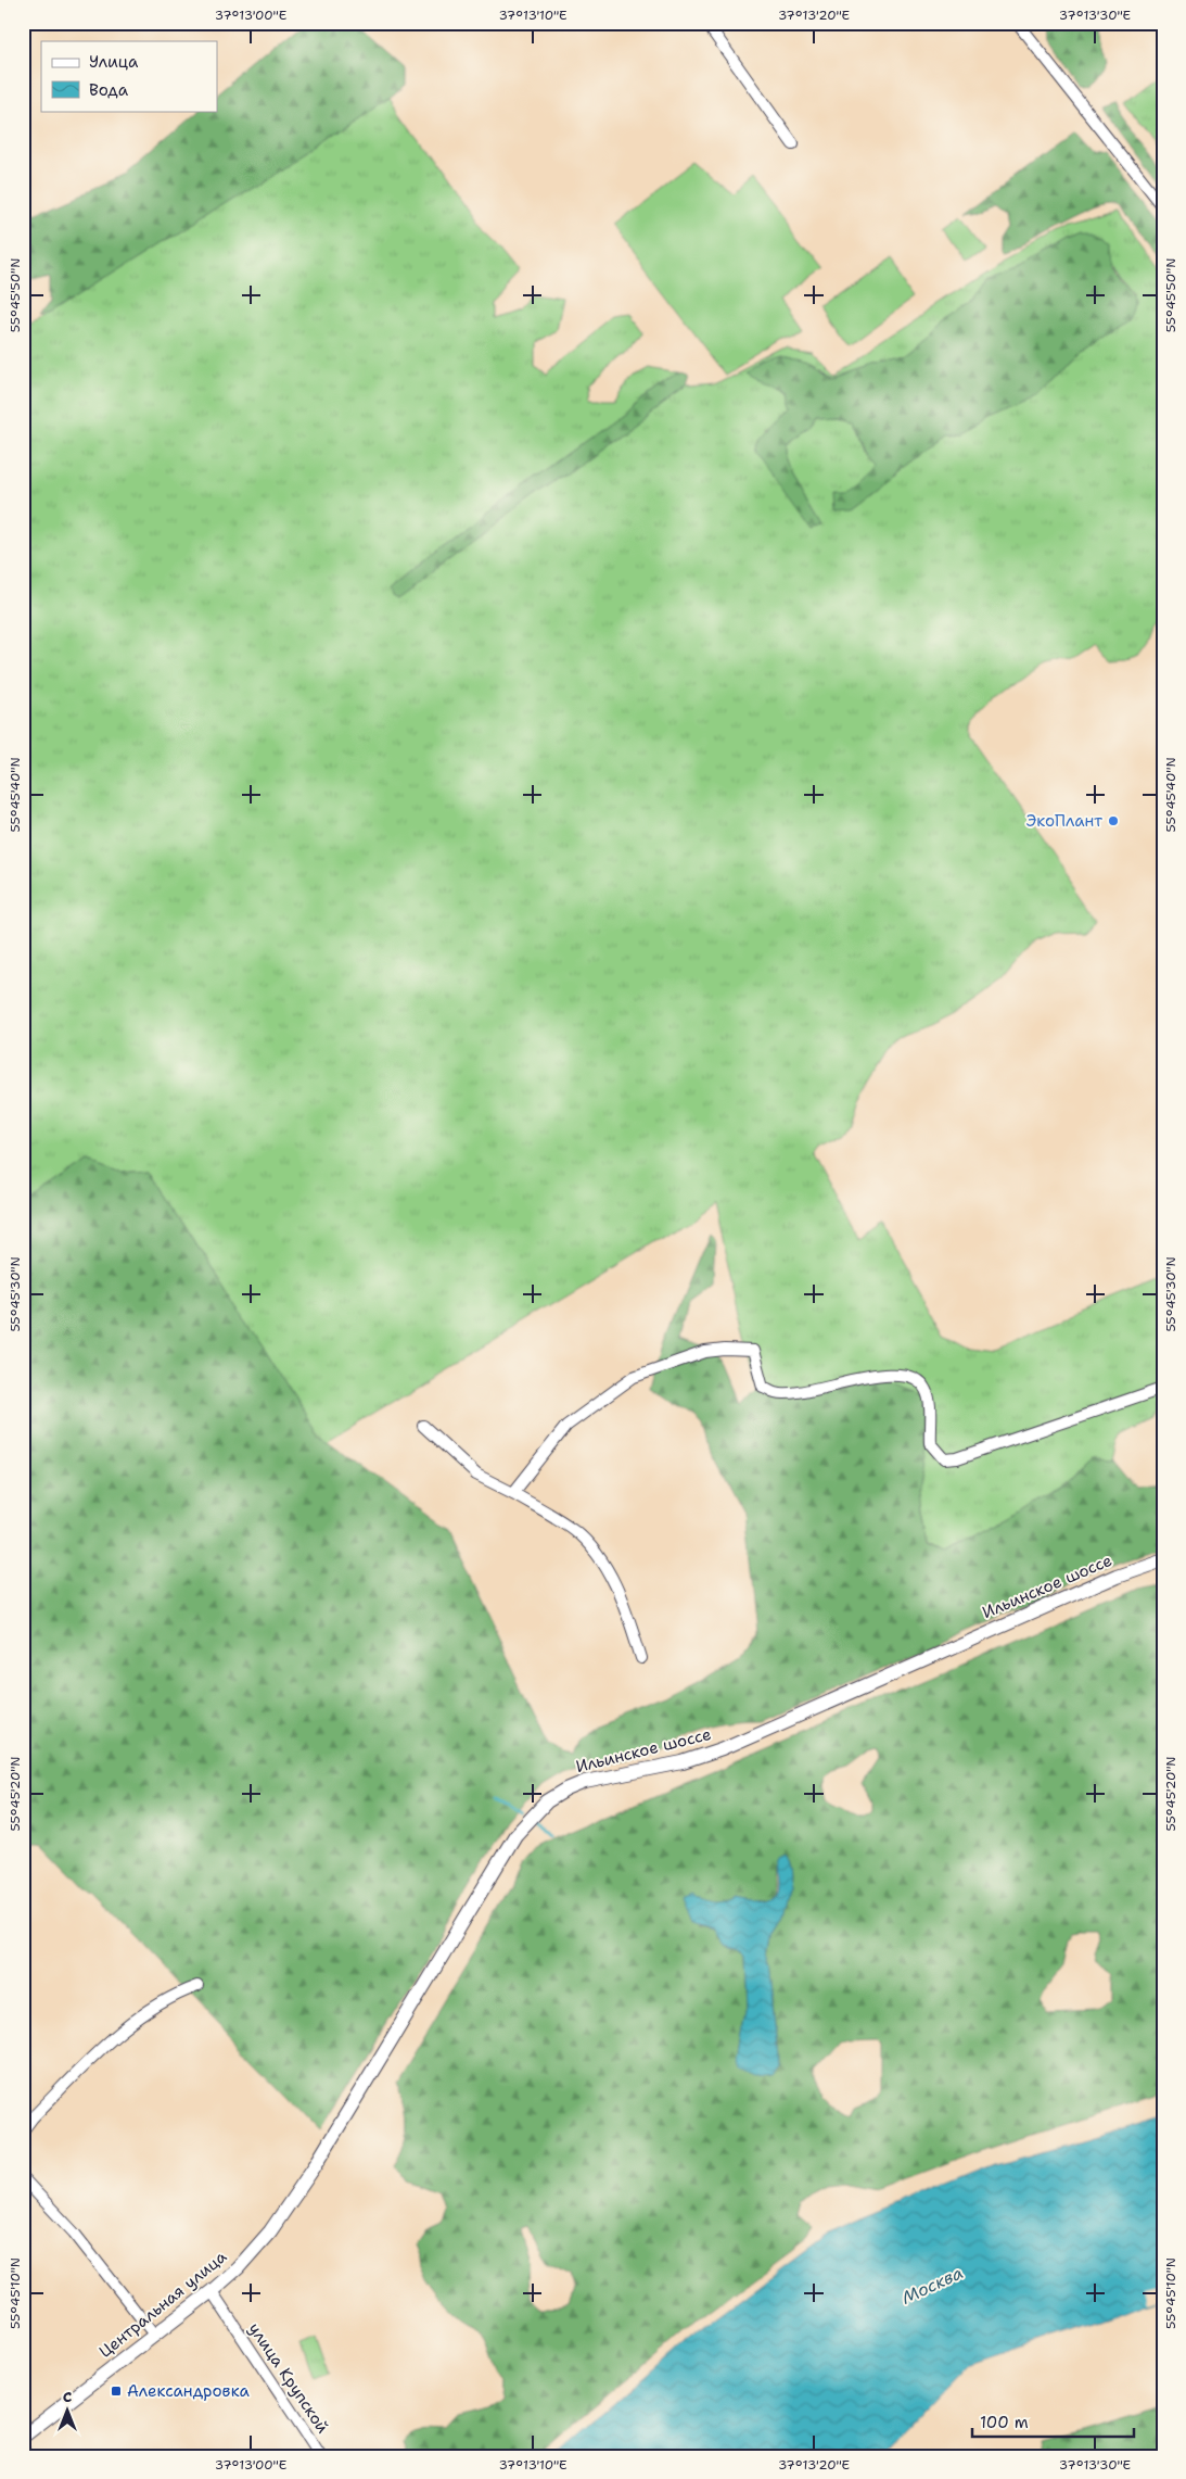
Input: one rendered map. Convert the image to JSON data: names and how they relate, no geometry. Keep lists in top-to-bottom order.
{
  "streets": {
    "main road": ["Ильинское шоссе", "Центральная улица"],
    "street": ["улица Крупской"]
  },
  "crossings": [
    ["Ильинское шоссе", "Центральная улица"],
    ["Центральная улица", "улица Крупской"]
  ],
  "water": ["Москва"],
  "places": {
    "other": ["ЭкоПлант"],
    "transit": ["Александровка"]
  },
  "legend": ["Улица", "Вода"],
  "scale_bar": "100 m",
  "north": "top",
  "coordinates": [
    "37°13'00\"E",
    "37°13'10\"E",
    "37°13'20\"E",
    "37°13'30\"E",
    "55°45'50\"N",
    "55°45'40\"N",
    "55°45'30\"N",
    "55°45'20\"N",
    "55°45'10\"N"
  ]
}
